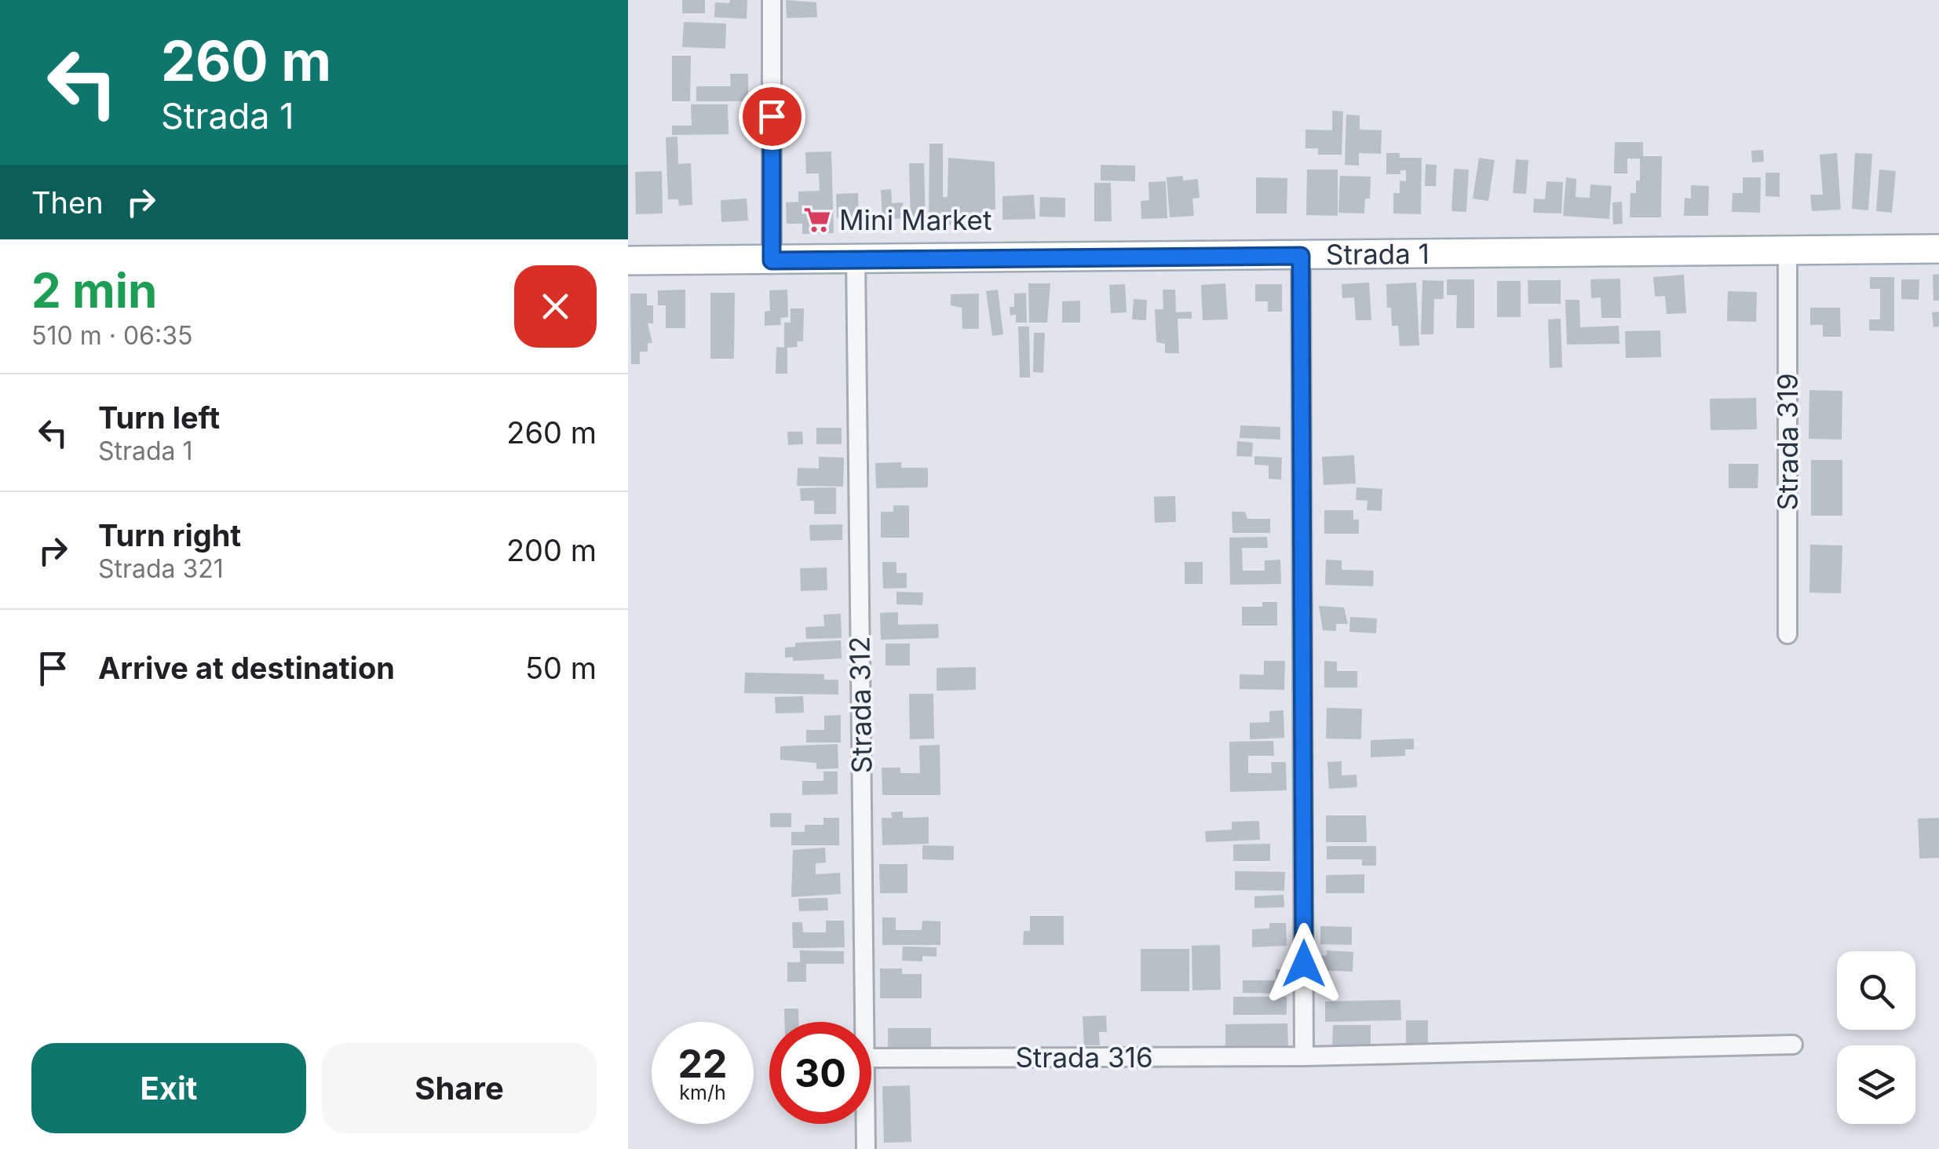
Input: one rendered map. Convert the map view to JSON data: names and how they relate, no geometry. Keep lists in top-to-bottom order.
{
  "streets": {
    "main road": ["Strada 1"],
    "street": ["Strada 319", "Strada 312", "Strada 316"]
  },
  "crossings": [
    ["Strada 1", "Strada 319"],
    ["Strada 1", "Strada 312"]
  ],
  "places": {
    "supermarket": ["Mini Market"]
  },
  "page": {
    "turn": ["260 m", "Strada 1"],
    "then": "Then",
    "heading": ["2 min", "510 m · 06:35"],
    "list": [
      {
        "name": "Turn left",
        "note": "Strada 1",
        "value": "260 m"
      },
      {
        "name": "Turn right",
        "note": "Strada 321",
        "value": "200 m"
      },
      {
        "name": "Arrive at destination",
        "value": "50 m"
      }
    ],
    "speed": "22 km/h",
    "limit": "30",
    "buttons": ["Exit", "Share"]
  }
}
